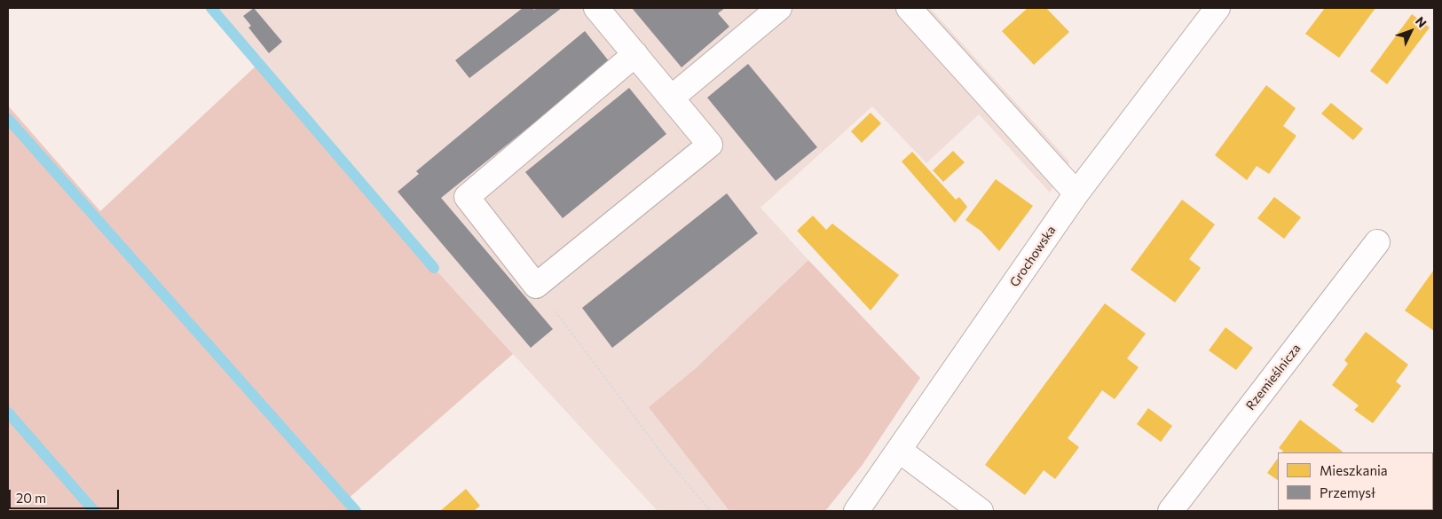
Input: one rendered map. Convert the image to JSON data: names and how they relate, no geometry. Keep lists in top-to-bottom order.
{
  "streets": {
    "street": ["Grochowska", "Rzemieślnicza"]
  },
  "legend": ["Mieszkania", "Przemysł"],
  "scale_bar": "20 m",
  "north": "top right"
}
